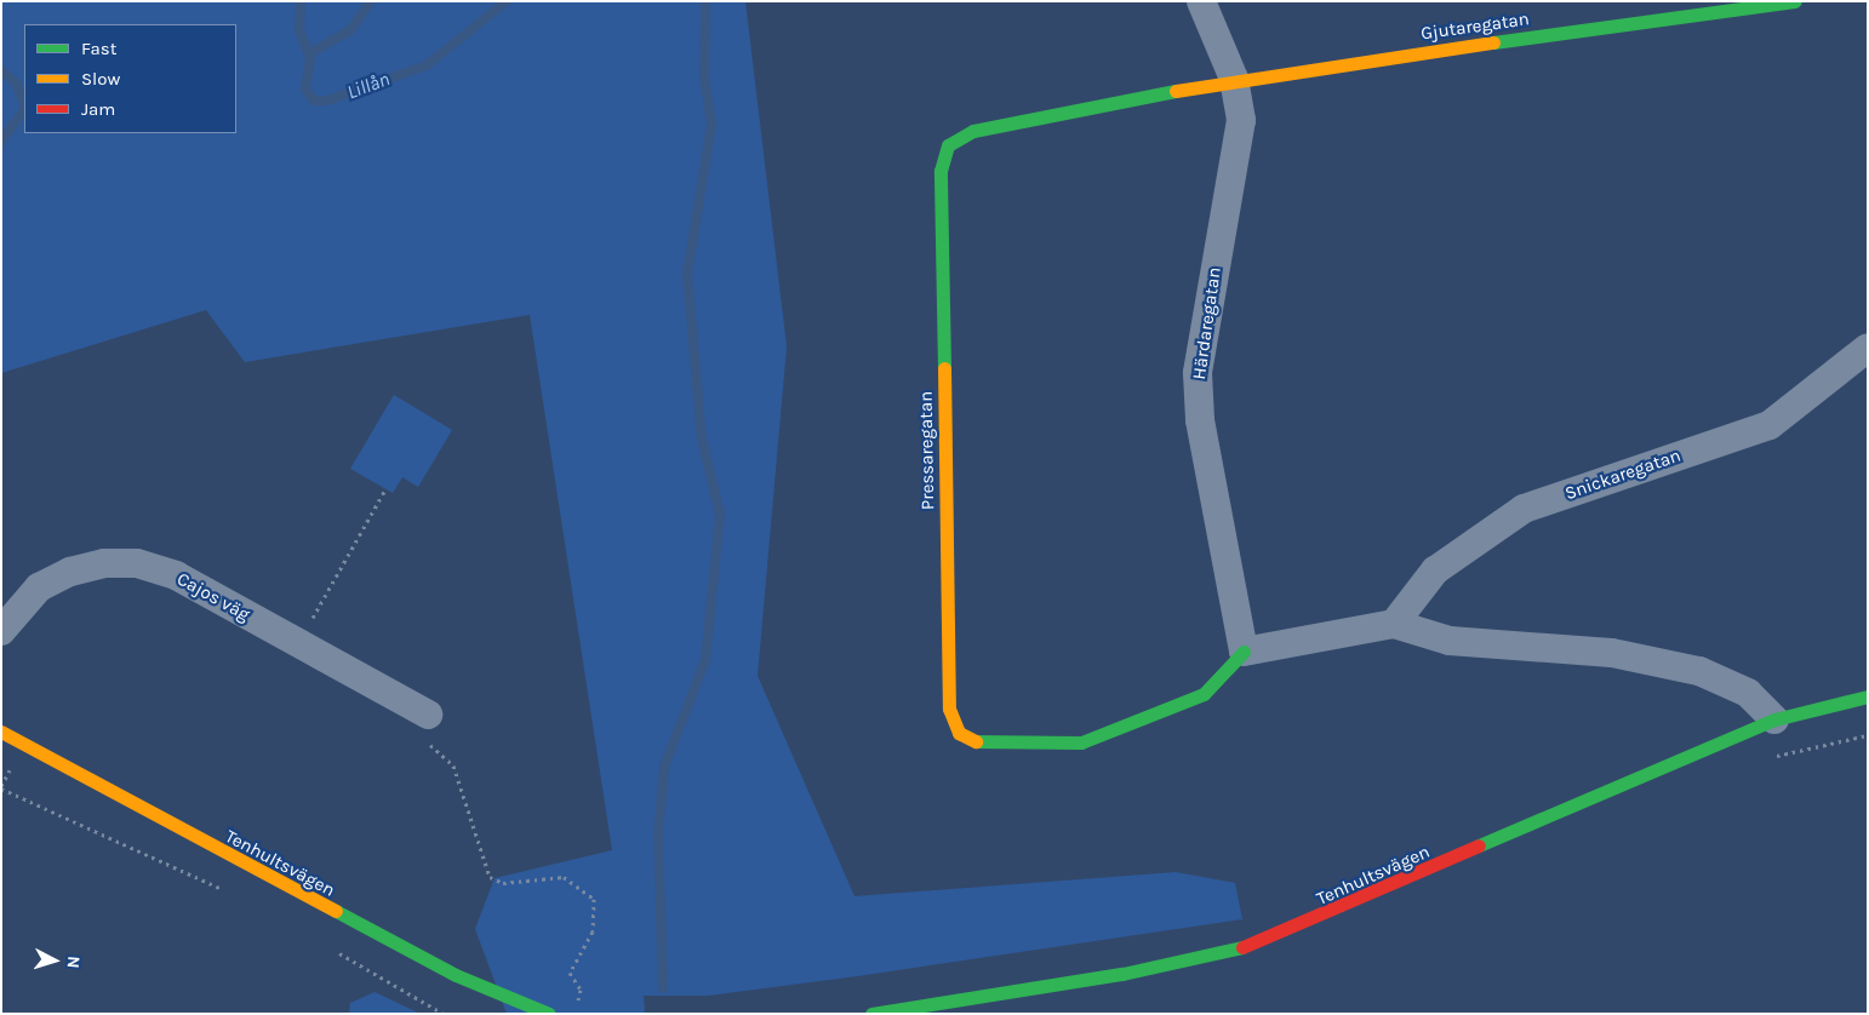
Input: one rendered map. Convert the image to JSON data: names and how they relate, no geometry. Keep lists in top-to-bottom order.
{
  "streets": {
    "street": [
      "Gjutaregatan",
      "Härdaregatan",
      "Pressaregatan",
      "Snickaregatan",
      "Cajos väg",
      "Tenhultsvägen"
    ]
  },
  "crossings": [
    ["Gjutaregatan", "Härdaregatan"],
    ["Gjutaregatan", "Pressaregatan"],
    ["Härdaregatan", "Pressaregatan"]
  ],
  "water": ["Lillån"],
  "legend": ["Fast", "Slow", "Jam"],
  "north": "right"
}
